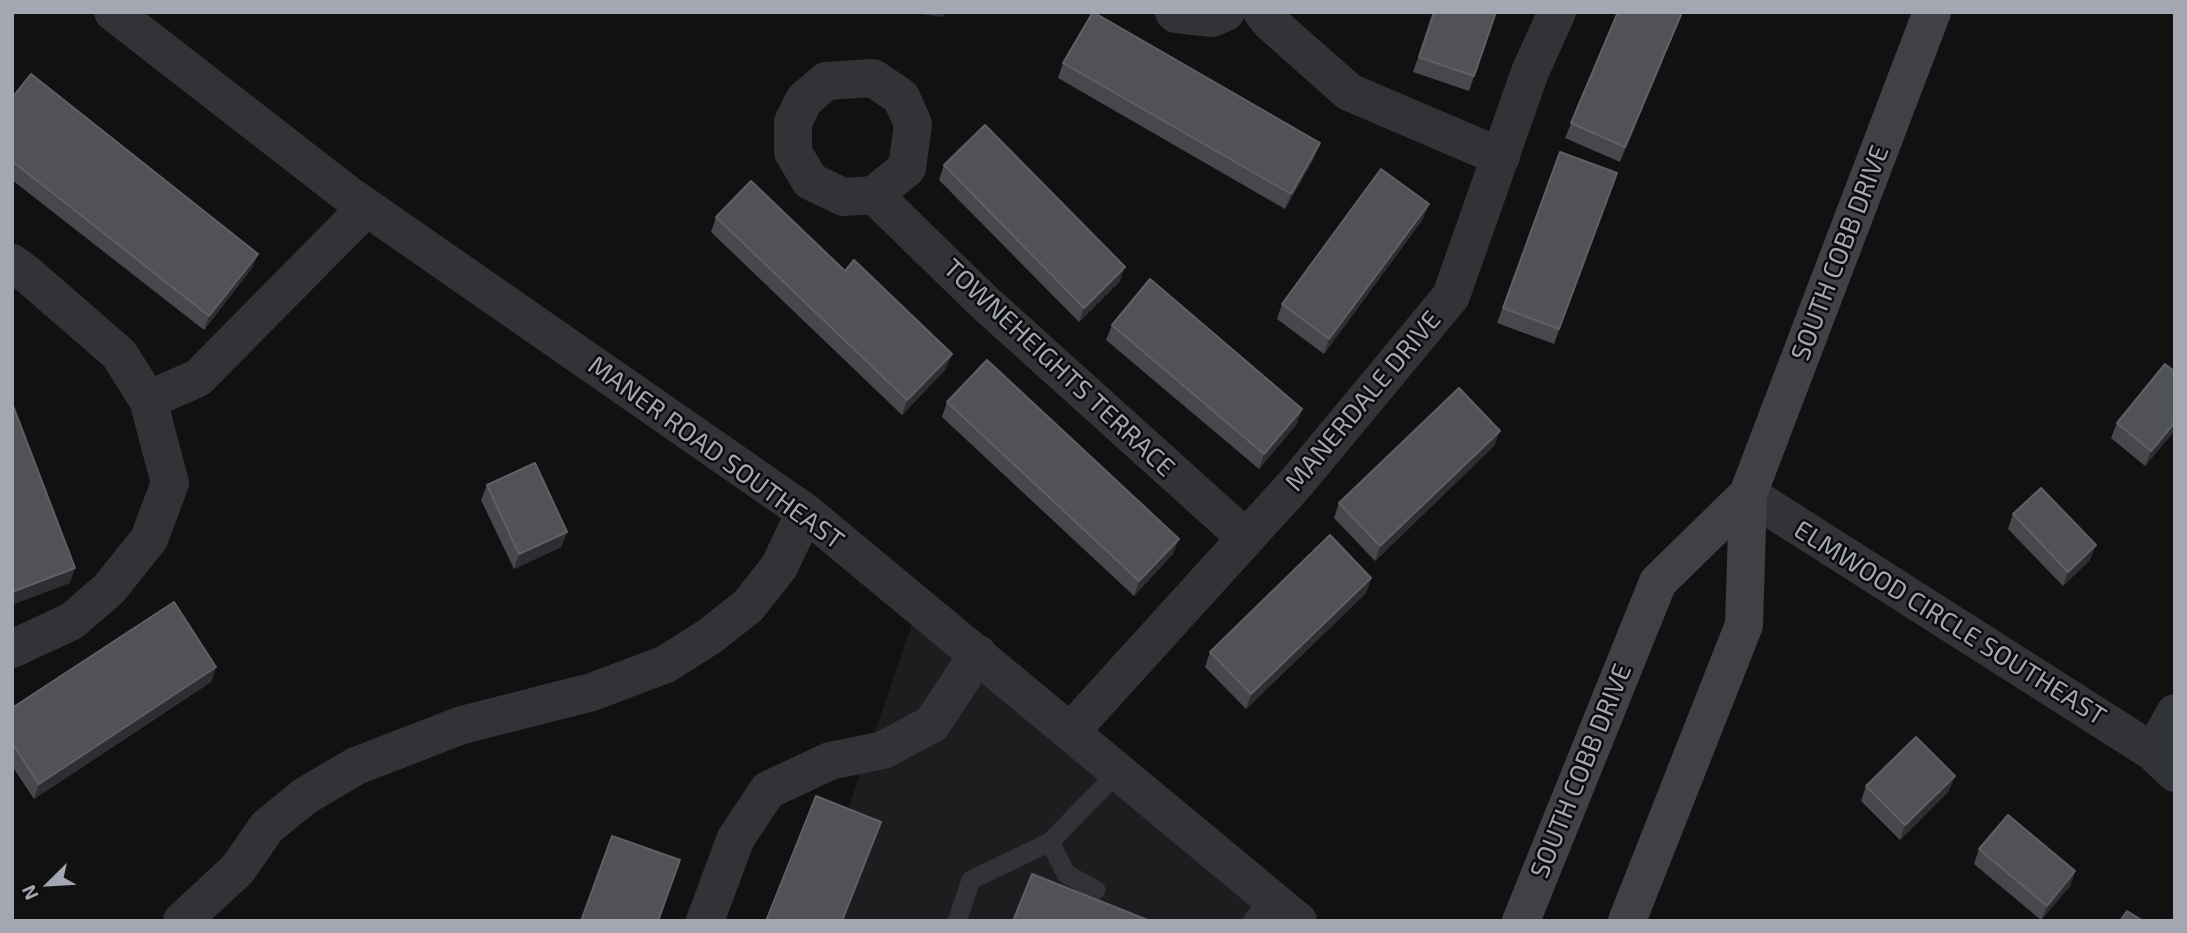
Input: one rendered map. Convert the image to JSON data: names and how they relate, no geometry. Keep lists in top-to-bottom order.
{
  "streets": {
    "main road": ["SOUTH COBB DRIVE"],
    "street": [
      "TOWNEHEIGHTS TERRACE",
      "MANERDALE DRIVE",
      "MANER ROAD SOUTHEAST",
      "ELMWOOD CIRCLE SOUTHEAST"
    ]
  },
  "crossings": [
    ["SOUTH COBB DRIVE", "ELMWOOD CIRCLE SOUTHEAST"],
    ["TOWNEHEIGHTS TERRACE", "MANERDALE DRIVE"],
    ["MANERDALE DRIVE", "MANER ROAD SOUTHEAST"]
  ],
  "north": "bottom left"
}
